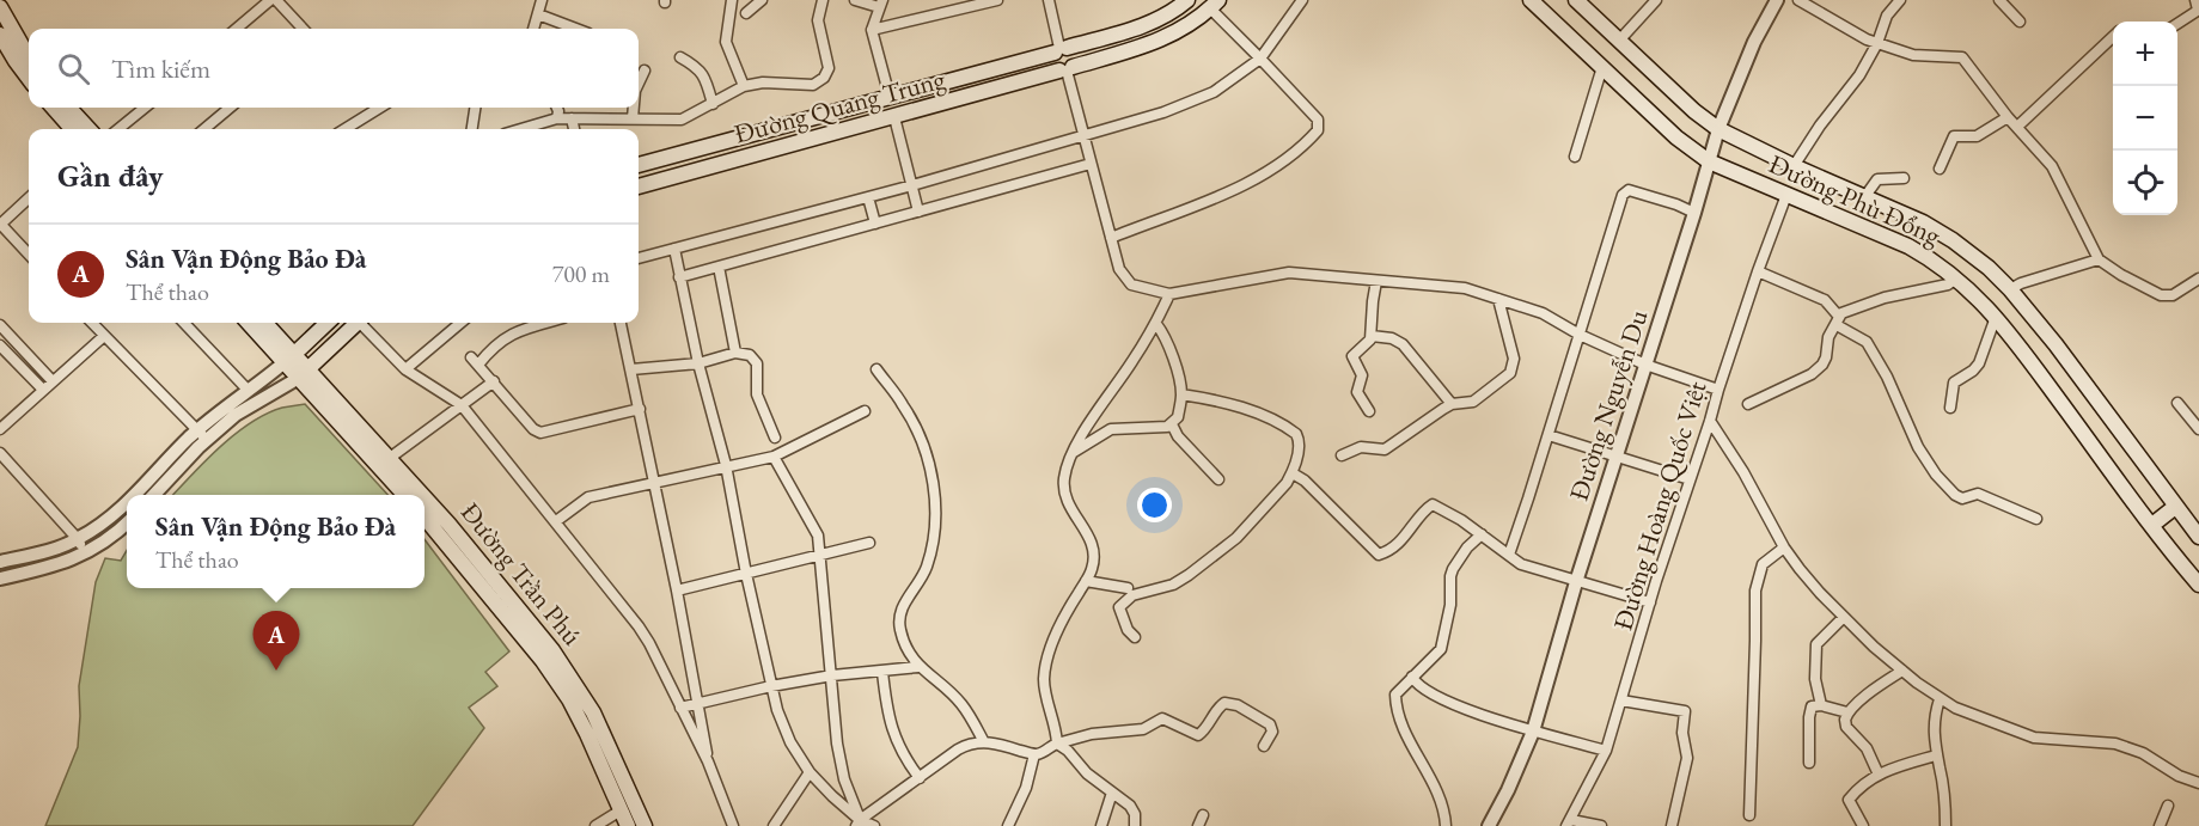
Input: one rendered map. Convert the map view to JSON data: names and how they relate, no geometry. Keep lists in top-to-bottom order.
{
  "streets": {
    "main road": ["Đường Quang Trung", "Đường Phù Đổng", "Đường Trần Phú"],
    "street": ["Đường Nguyễn Du", "Đường Hoàng Quốc Việt"]
  },
  "crossings": [
    ["Đường Phù Đổng", "Đường Nguyễn Du"],
    ["Đường Phù Đổng", "Đường Hoàng Quốc Việt"]
  ],
  "page": {
    "map_buttons": ["+", "−"],
    "search": "Tìm kiếm",
    "heading": "Gần đây",
    "list": [
      {
        "mark": "A",
        "name": "Sân Vận Động Bảo Đà",
        "note": "Thể thao",
        "value": "700 m"
      }
    ],
    "popup": ["Sân Vận Động Bảo Đà", "Thể thao"],
    "pins": "A"
  }
}
